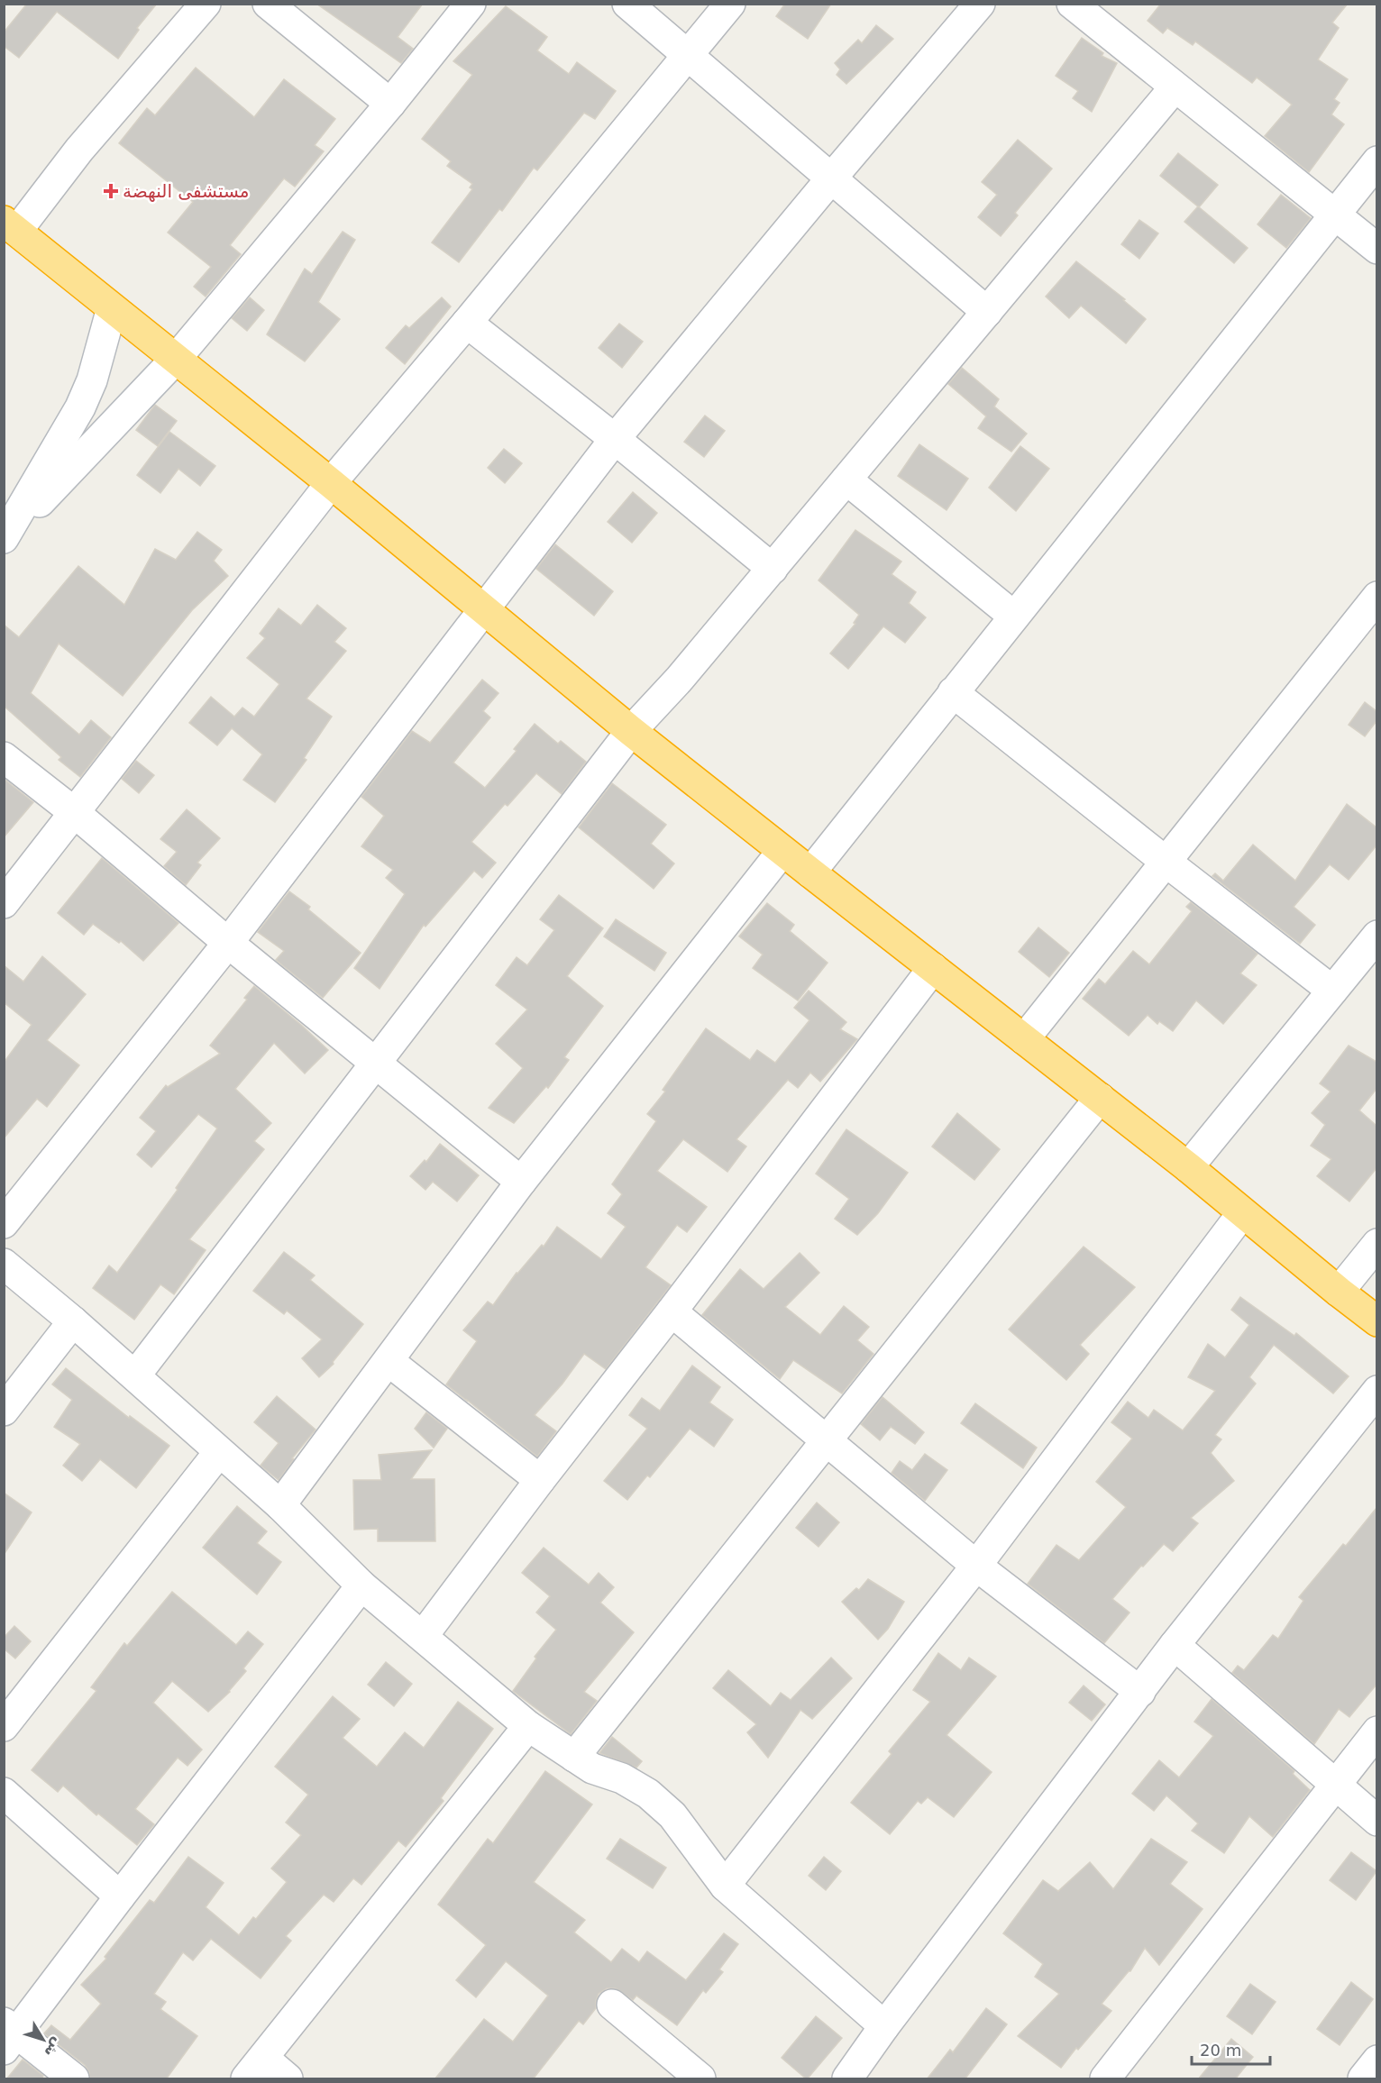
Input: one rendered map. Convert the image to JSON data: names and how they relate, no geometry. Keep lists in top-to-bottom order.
{
  "places": {
    "health": ["مستشفى النهضة"]
  },
  "scale_bar": "20 m",
  "north": "bottom right"
}
